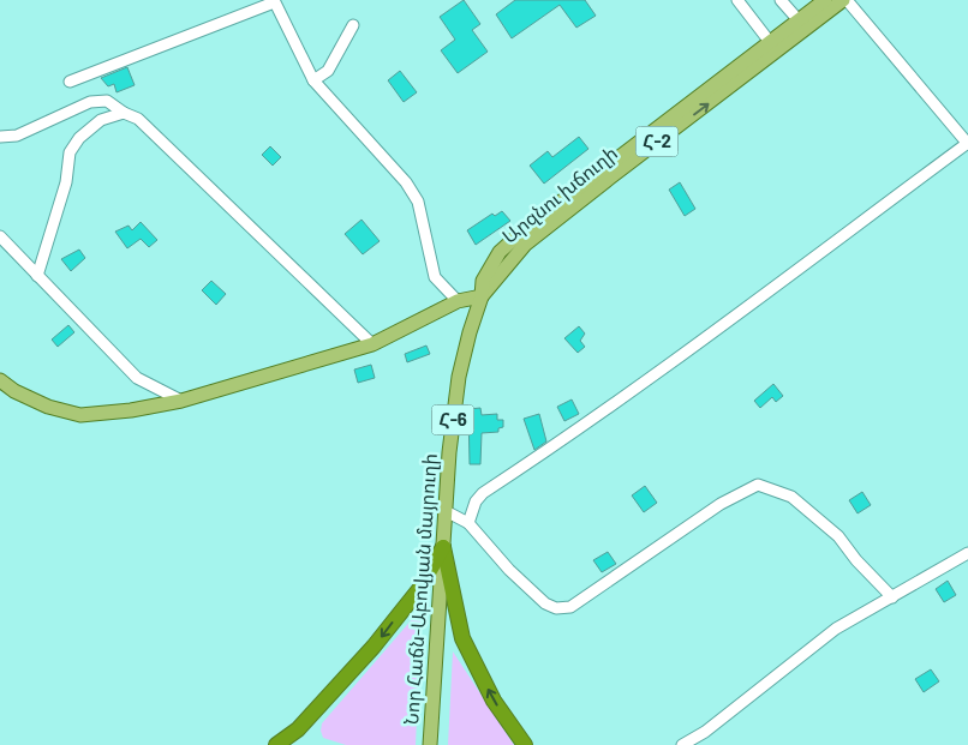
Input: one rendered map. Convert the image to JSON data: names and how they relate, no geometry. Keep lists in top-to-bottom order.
{
  "streets": {
    "main road": [
      "Հ-2",
      "Արզնու խճուղի",
      "Հ-6",
      "Նոր Հաճն-Աբովյան մայրուղի"
    ]
  },
  "crossings": [
    ["Հ-2", "Արզնու խճուղի"],
    ["Հ-2", "Նոր Հաճն-Աբովյան մայրուղի"],
    ["Արզնու խճուղի", "Նոր Հաճն-Աբովյան մայրուղի"]
  ]
}
